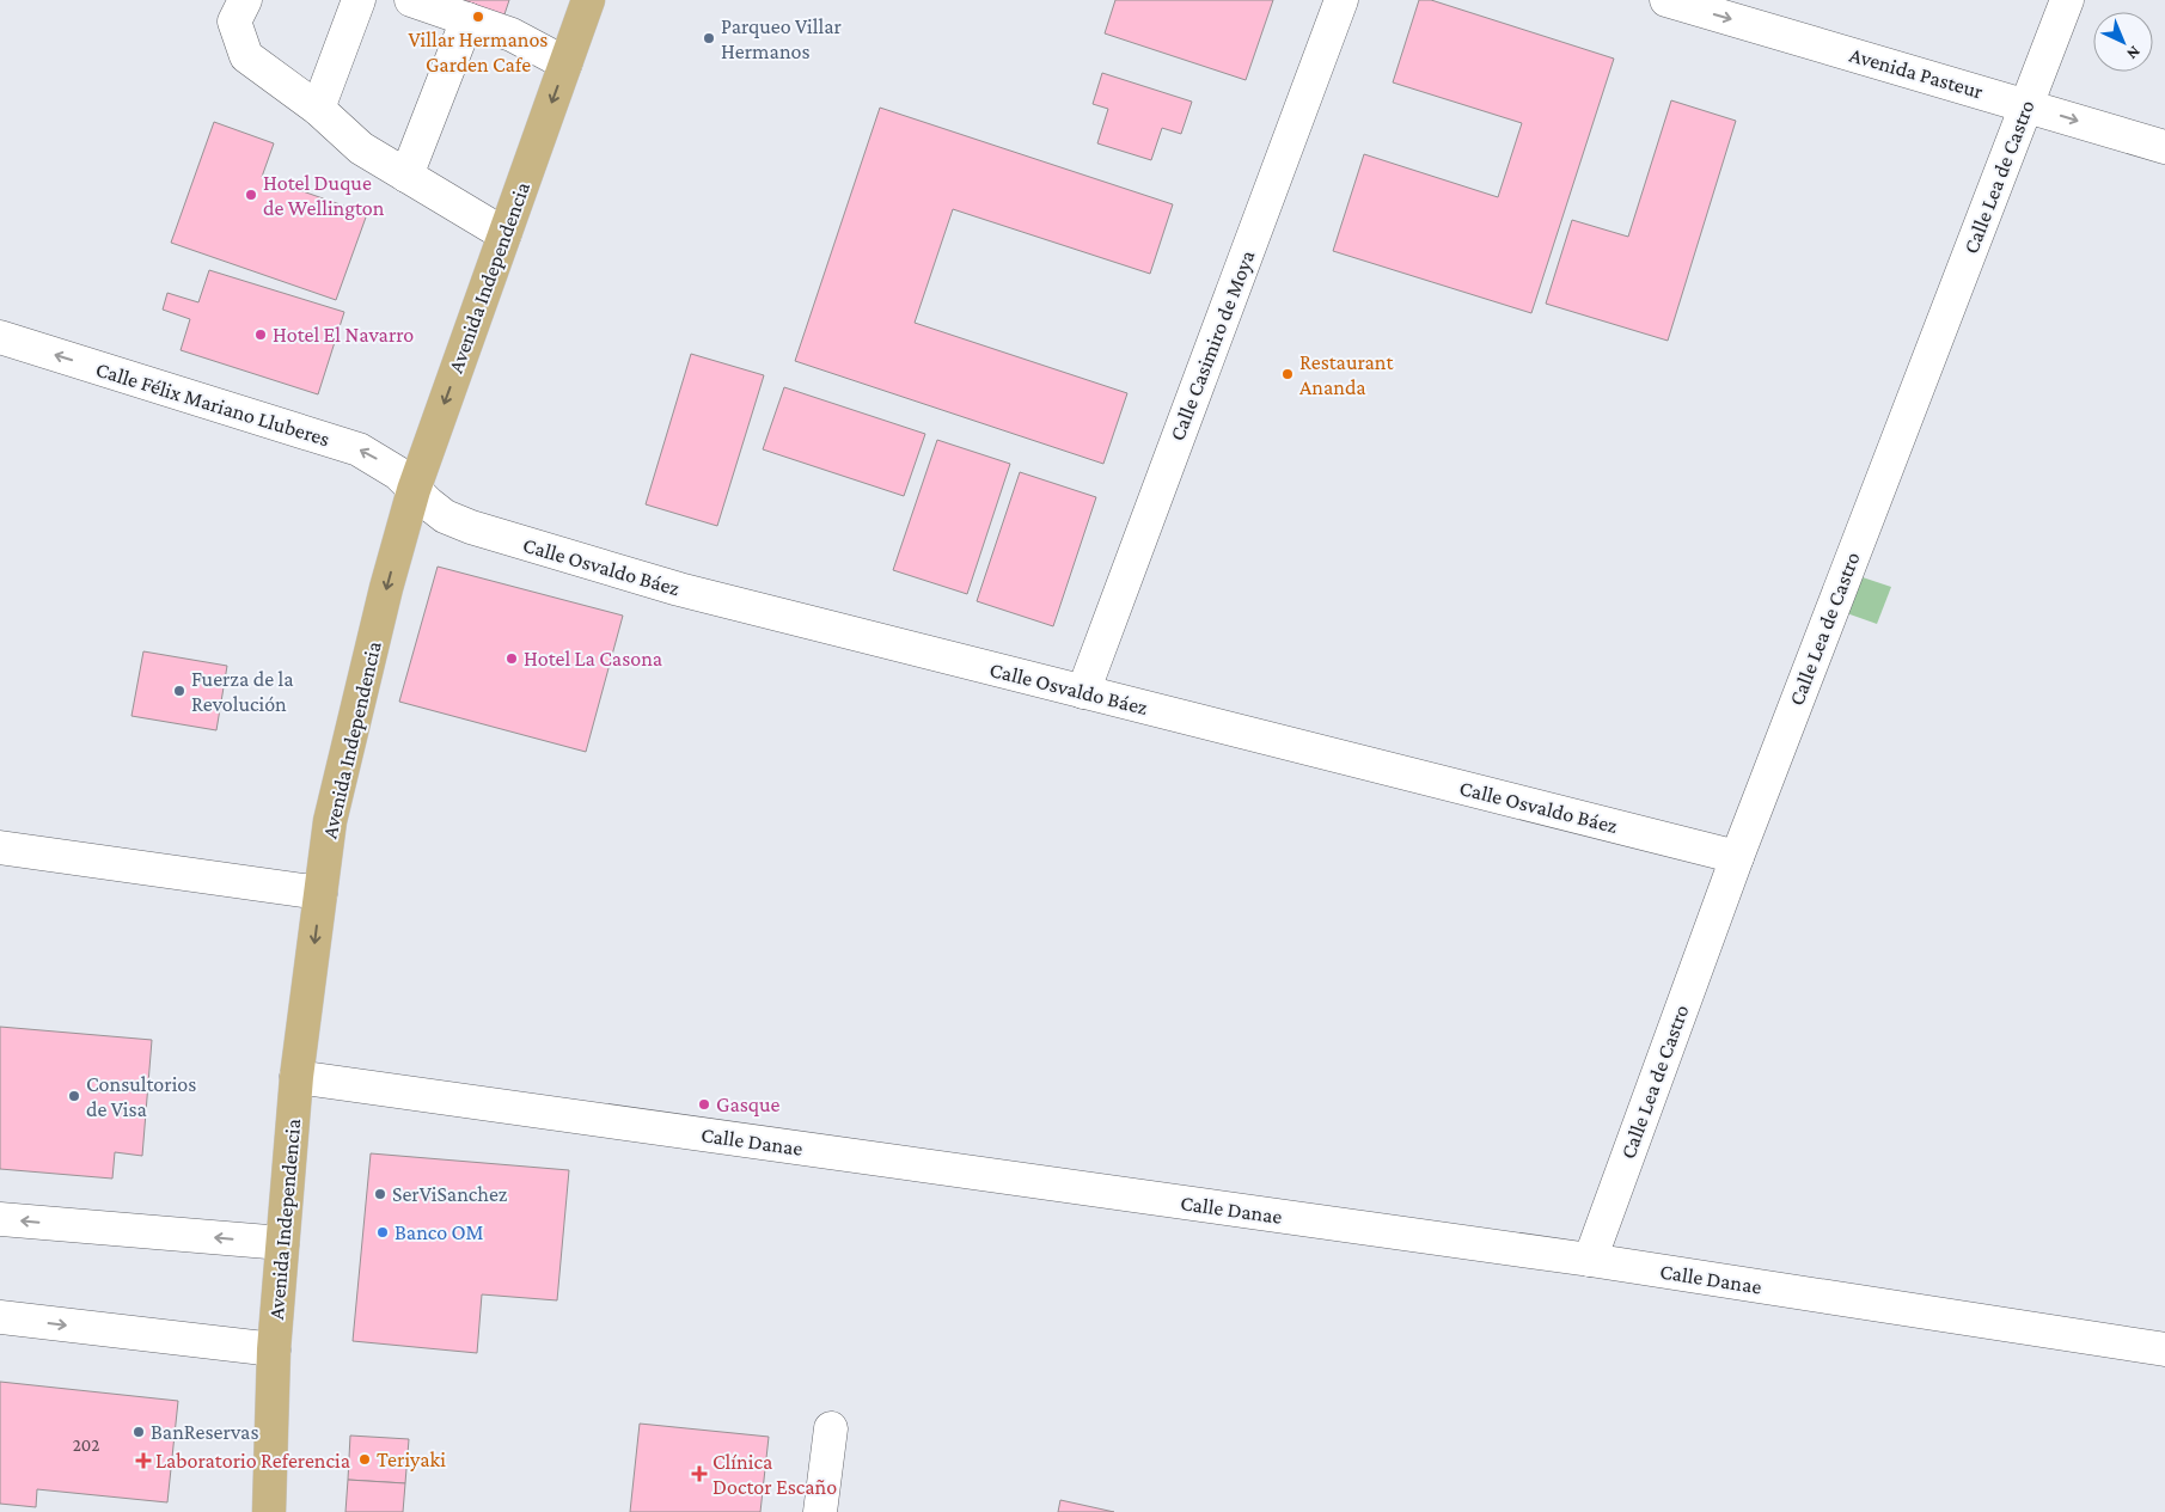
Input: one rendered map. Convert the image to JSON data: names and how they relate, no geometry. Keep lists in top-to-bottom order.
{
  "streets": {
    "main road": ["Avenida Independencia"],
    "street": [
      "Avenida Pasteur",
      "Calle Lea de Castro",
      "Calle Casimiro de Moya",
      "Calle Félix Mariano Lluberes",
      "Calle Osvaldo Báez",
      "Calle Danae"
    ]
  },
  "crossings": [
    ["Avenida Pasteur", "Calle Lea de Castro"],
    ["Calle Lea de Castro", "Calle Osvaldo Báez"],
    ["Calle Lea de Castro", "Calle Danae"],
    ["Avenida Independencia", "Calle Félix Mariano Lluberes"],
    ["Avenida Independencia", "Calle Osvaldo Báez"],
    ["Avenida Independencia", "Calle Danae"],
    ["Calle Casimiro de Moya", "Calle Osvaldo Báez"],
    ["Calle Félix Mariano Lluberes", "Calle Osvaldo Báez"]
  ],
  "one_way": ["Avenida Pasteur", "Avenida Independencia"],
  "places": {
    "other": [
      "Villar Hermanos Garden Cafe",
      "Parqueo Villar Hermanos",
      "Hotel Duque de Wellington",
      "Hotel El Navarro",
      "Restaurant Ananda",
      "Hotel La Casona",
      "Fuerza de la Revolución",
      "Consultorios de Visa",
      "Gasque",
      "SerViSanchez",
      "Banco OM",
      "BanReservas",
      "Teriyaki"
    ],
    "health": ["Laboratorio Referencia", "Clínica Doctor Escaño"]
  },
  "house_numbers": ["202"],
  "north": "bottom right"
}
